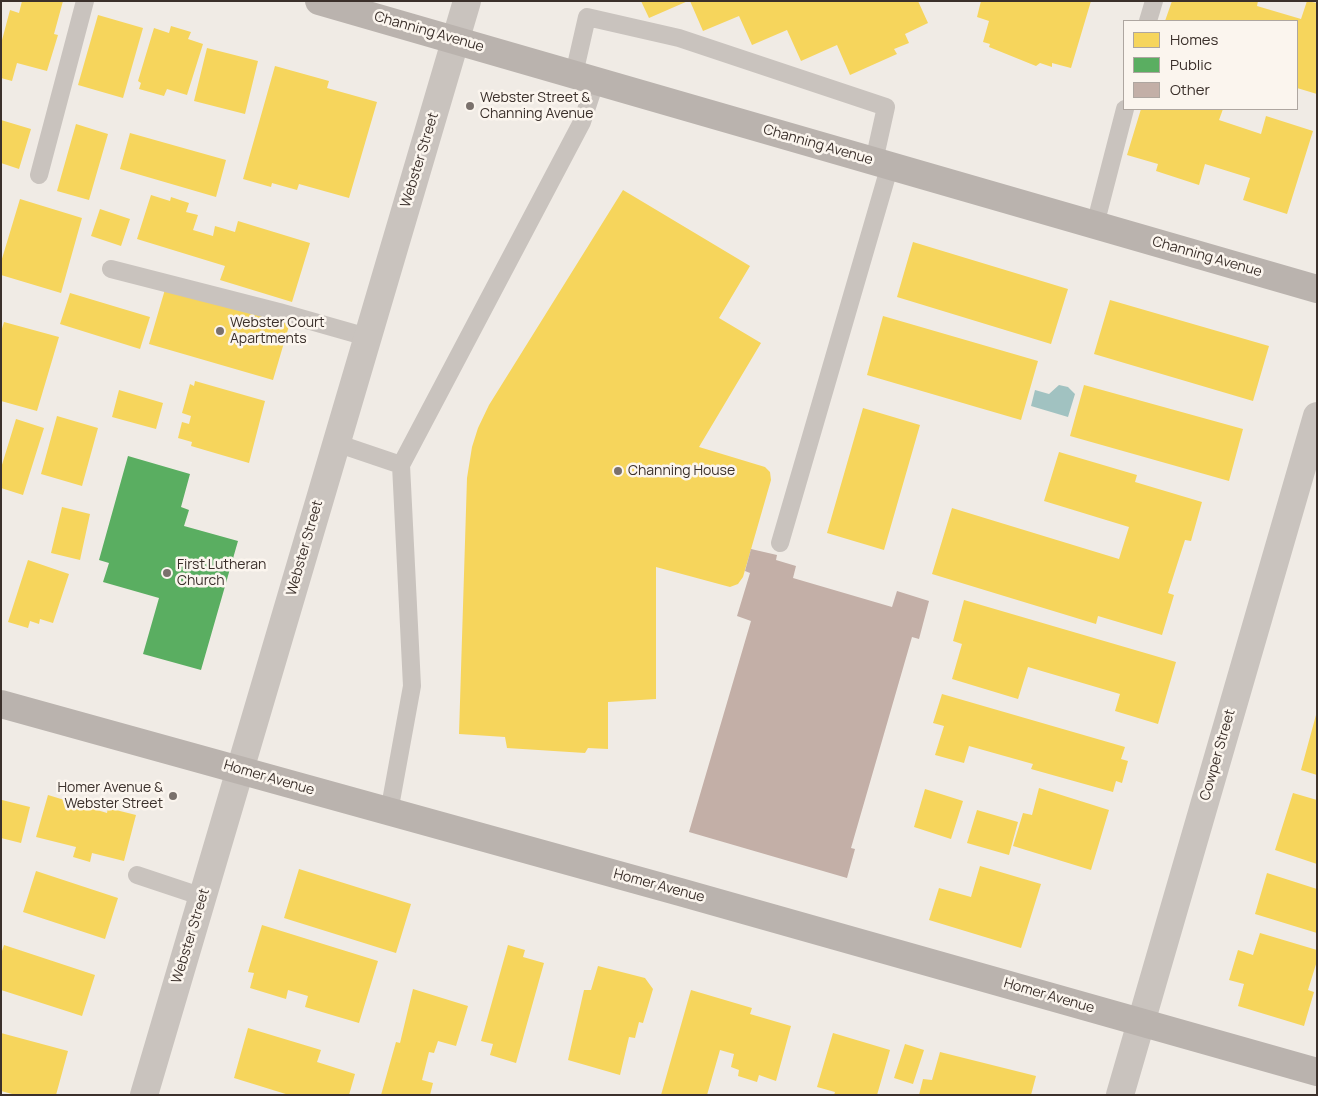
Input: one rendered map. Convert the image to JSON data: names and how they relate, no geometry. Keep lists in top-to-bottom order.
{
  "streets": {
    "street": [
      "Channing Avenue",
      "Webster Street",
      "Cowper Street",
      "Homer Avenue"
    ]
  },
  "crossings": [
    ["Channing Avenue", "Webster Street"],
    ["Webster Street", "Homer Avenue"],
    ["Cowper Street", "Homer Avenue"]
  ],
  "places": [
    "Webster Street & Channing Avenue",
    "Webster Court Apartments",
    "Channing House",
    "First Lutheran Church",
    "Homer Avenue & Webster Street"
  ],
  "legend": ["Homes", "Public", "Other"]
}
